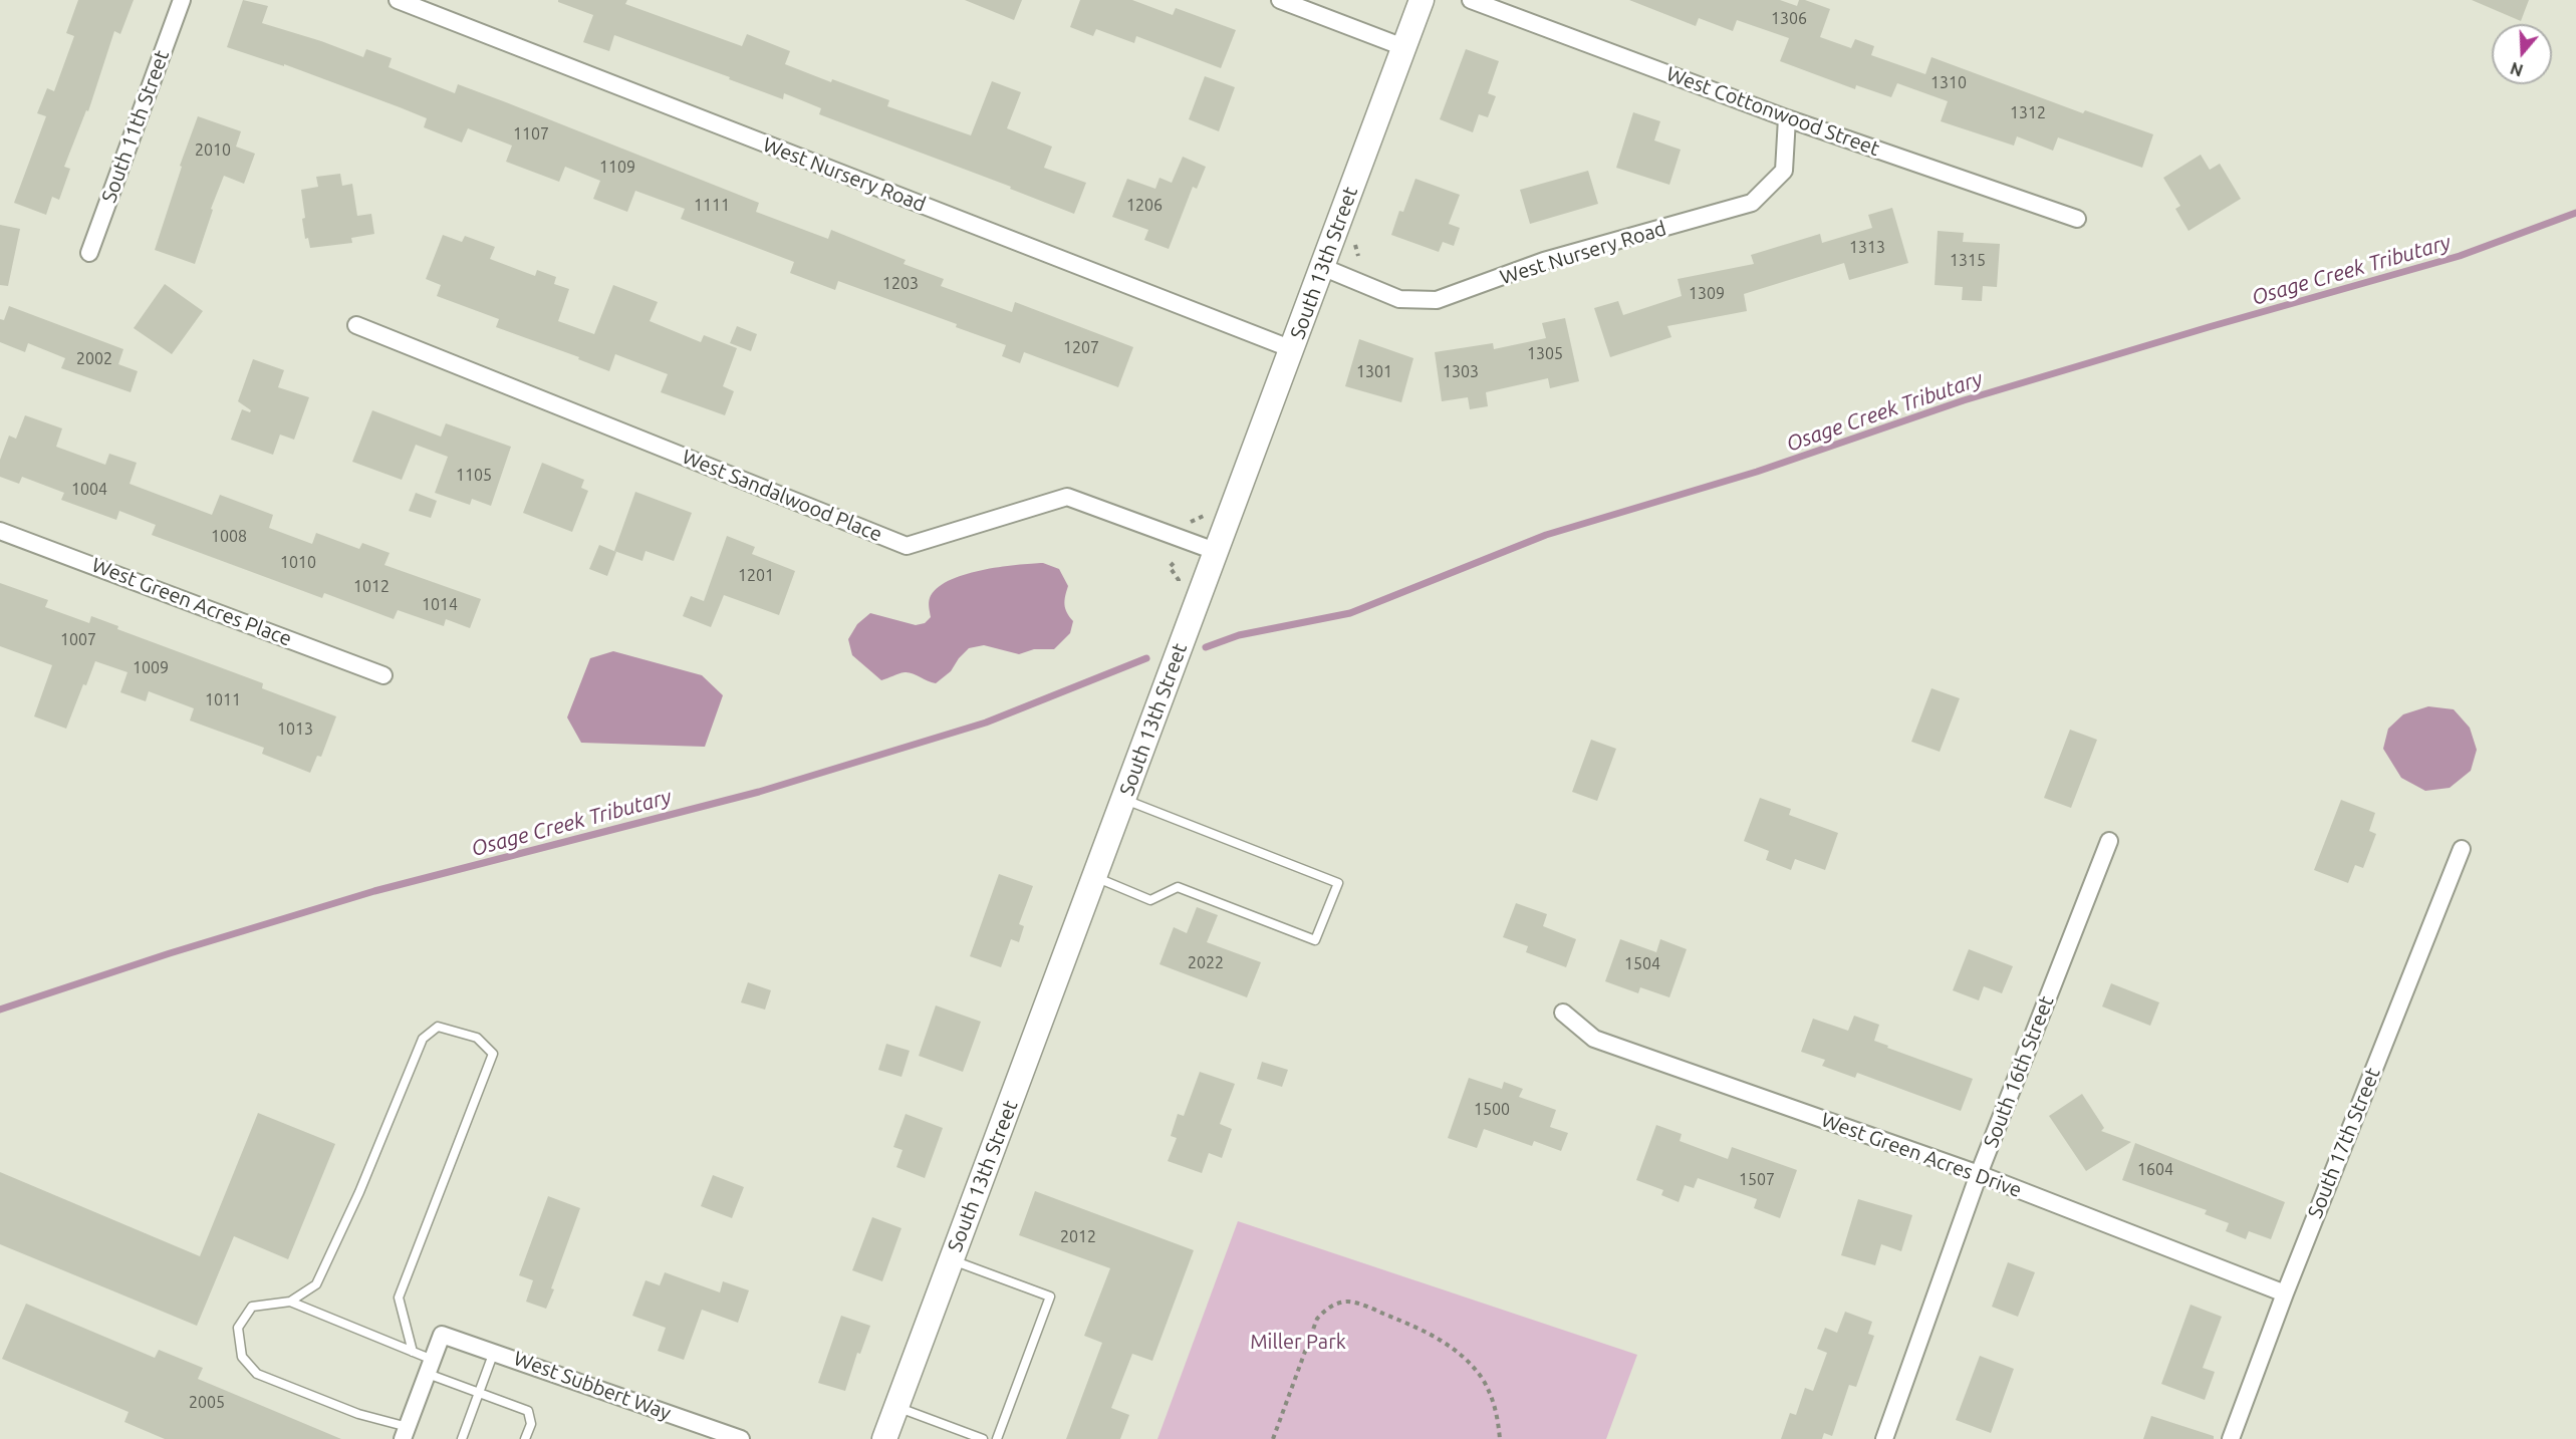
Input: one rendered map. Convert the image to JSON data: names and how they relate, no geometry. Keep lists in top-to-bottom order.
{
  "streets": {
    "street": [
      "West Cottonwood Street",
      "South 11th Street",
      "West Nursery Road",
      "South 13th Street",
      "West Sandalwood Place",
      "West Green Acres Place",
      "South 16th Street",
      "South 17th Street",
      "West Green Acres Drive",
      "West Subbert Way"
    ]
  },
  "crossings": [
    ["West Cottonwood Street", "West Nursery Road"],
    ["West Nursery Road", "South 13th Street"],
    ["South 13th Street", "West Sandalwood Place"],
    ["South 16th Street", "West Green Acres Drive"],
    ["South 17th Street", "West Green Acres Drive"]
  ],
  "water": ["Osage Creek Tributary"],
  "parks": ["Miller Park"],
  "house_numbers": [
    "1306",
    "1310",
    "1312",
    "1107",
    "2010",
    "1109",
    "1111",
    "1206",
    "1313",
    "1315",
    "1203",
    "1309",
    "1207",
    "1305",
    "2002",
    "1301",
    "1303",
    "1105",
    "1004",
    "1008",
    "1010",
    "1201",
    "1012",
    "1014",
    "1007",
    "1009",
    "1011",
    "1013",
    "2022",
    "1504",
    "1500",
    "1604",
    "1507",
    "2012",
    "2005"
  ],
  "north": "bottom"
}
